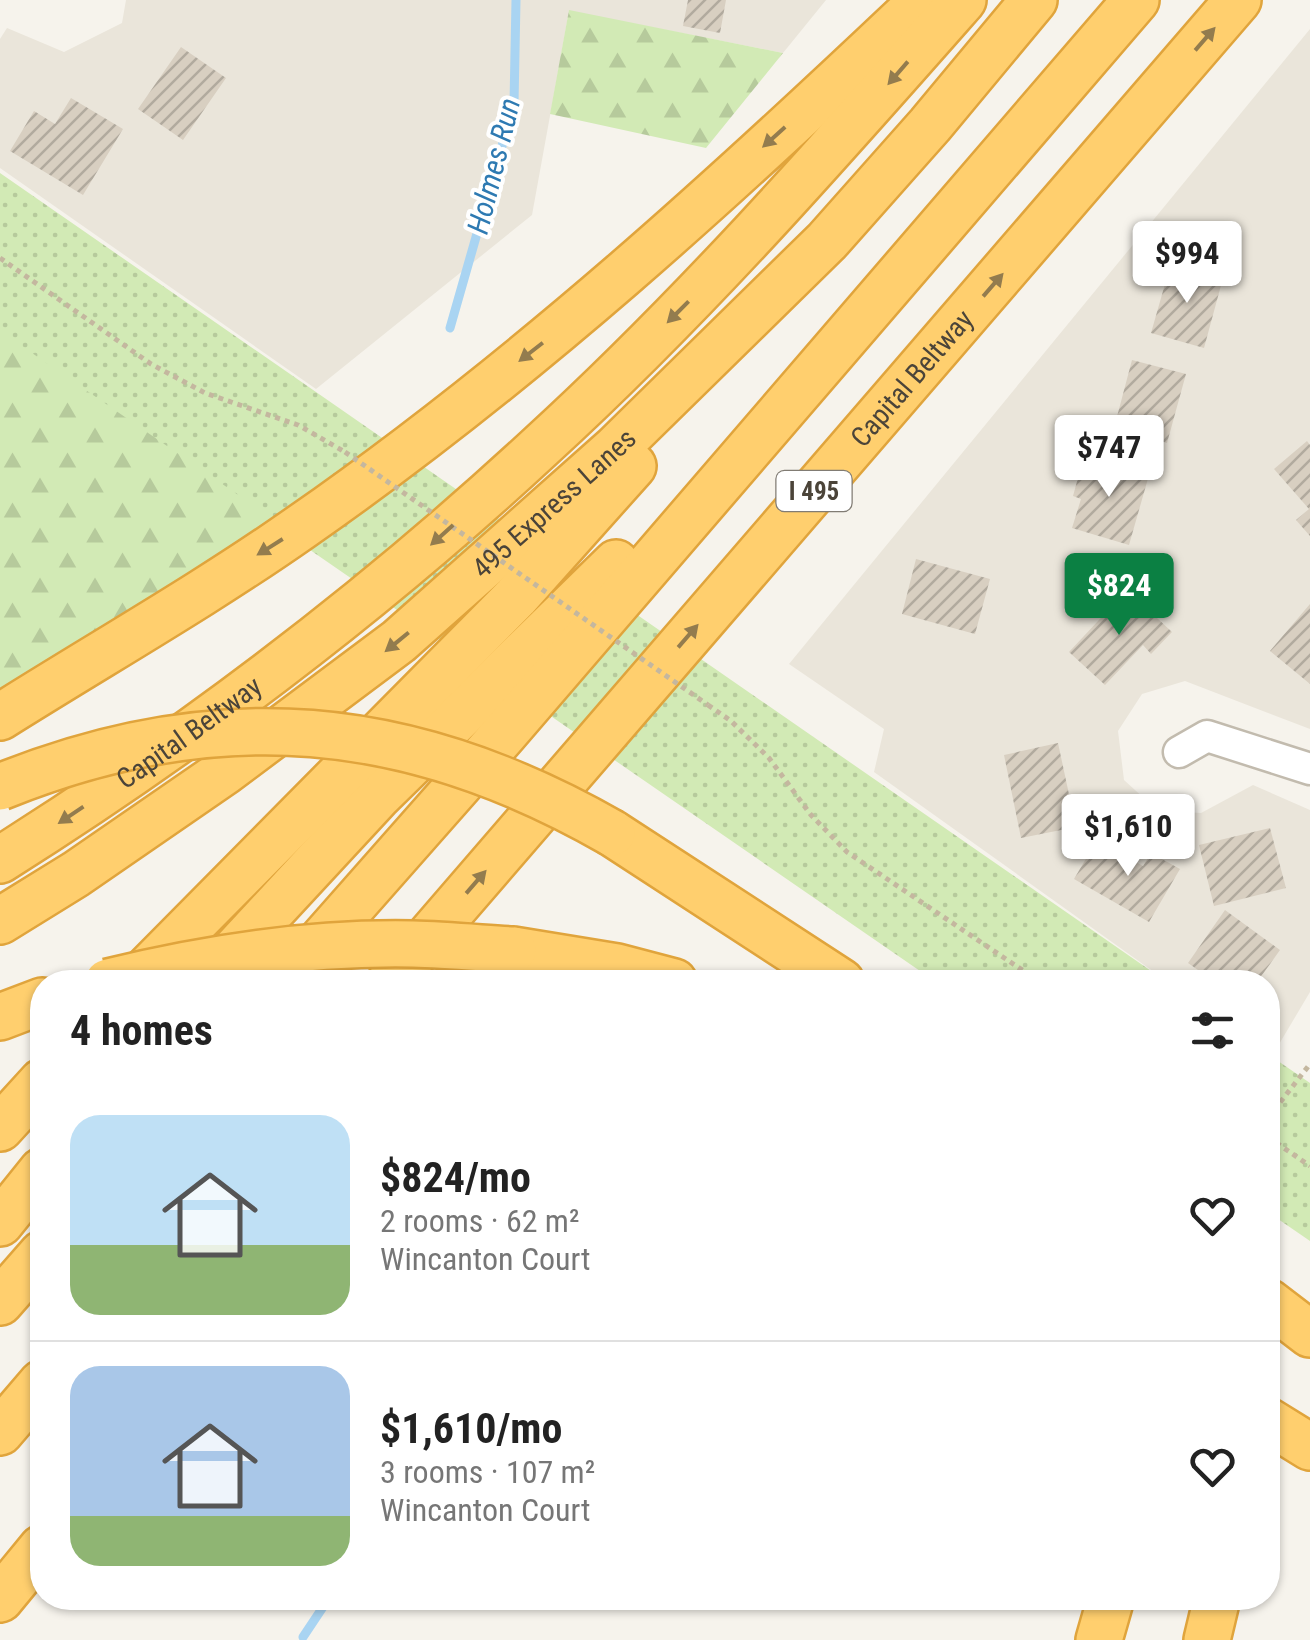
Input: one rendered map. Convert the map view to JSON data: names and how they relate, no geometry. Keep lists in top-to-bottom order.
{
  "streets": {
    "highway": ["Capital Beltway", "I 495", "495 Express Lanes"]
  },
  "water": ["Holmes Run"],
  "page": {
    "price": [
      "$994",
      "$747",
      "$824",
      "$1,610"
    ],
    "heading": "4 homes",
    "list": [
      {
        "name": "$824/mo",
        "note": "2 rooms · 62 m² · Wincanton Court"
      },
      {
        "name": "$1,610/mo",
        "note": "3 rooms · 107 m² · Wincanton Court"
      }
    ]
  }
}
